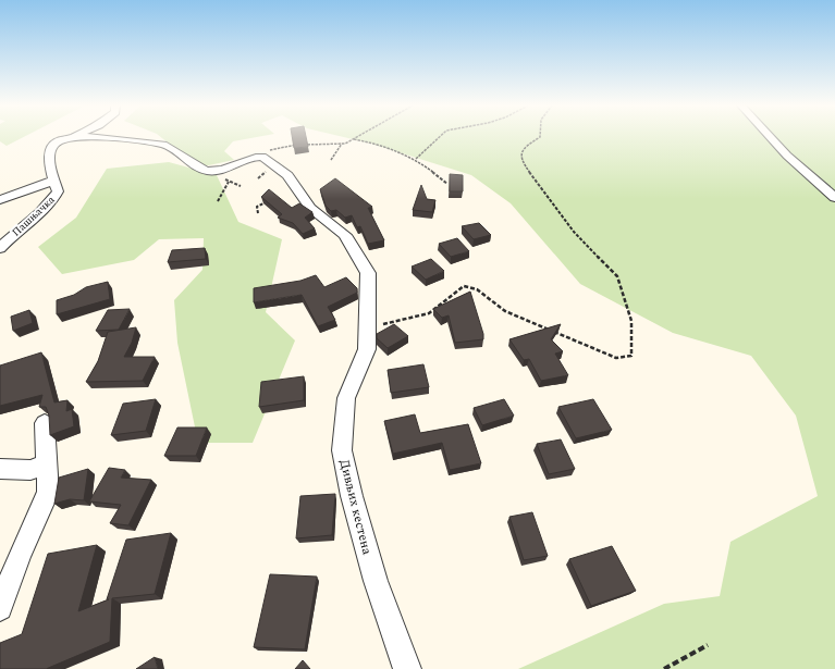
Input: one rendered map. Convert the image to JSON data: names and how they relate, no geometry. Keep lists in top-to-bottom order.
{
  "streets": {
    "street": ["Пашњачка", "Дивљих кестена"]
  }
}
